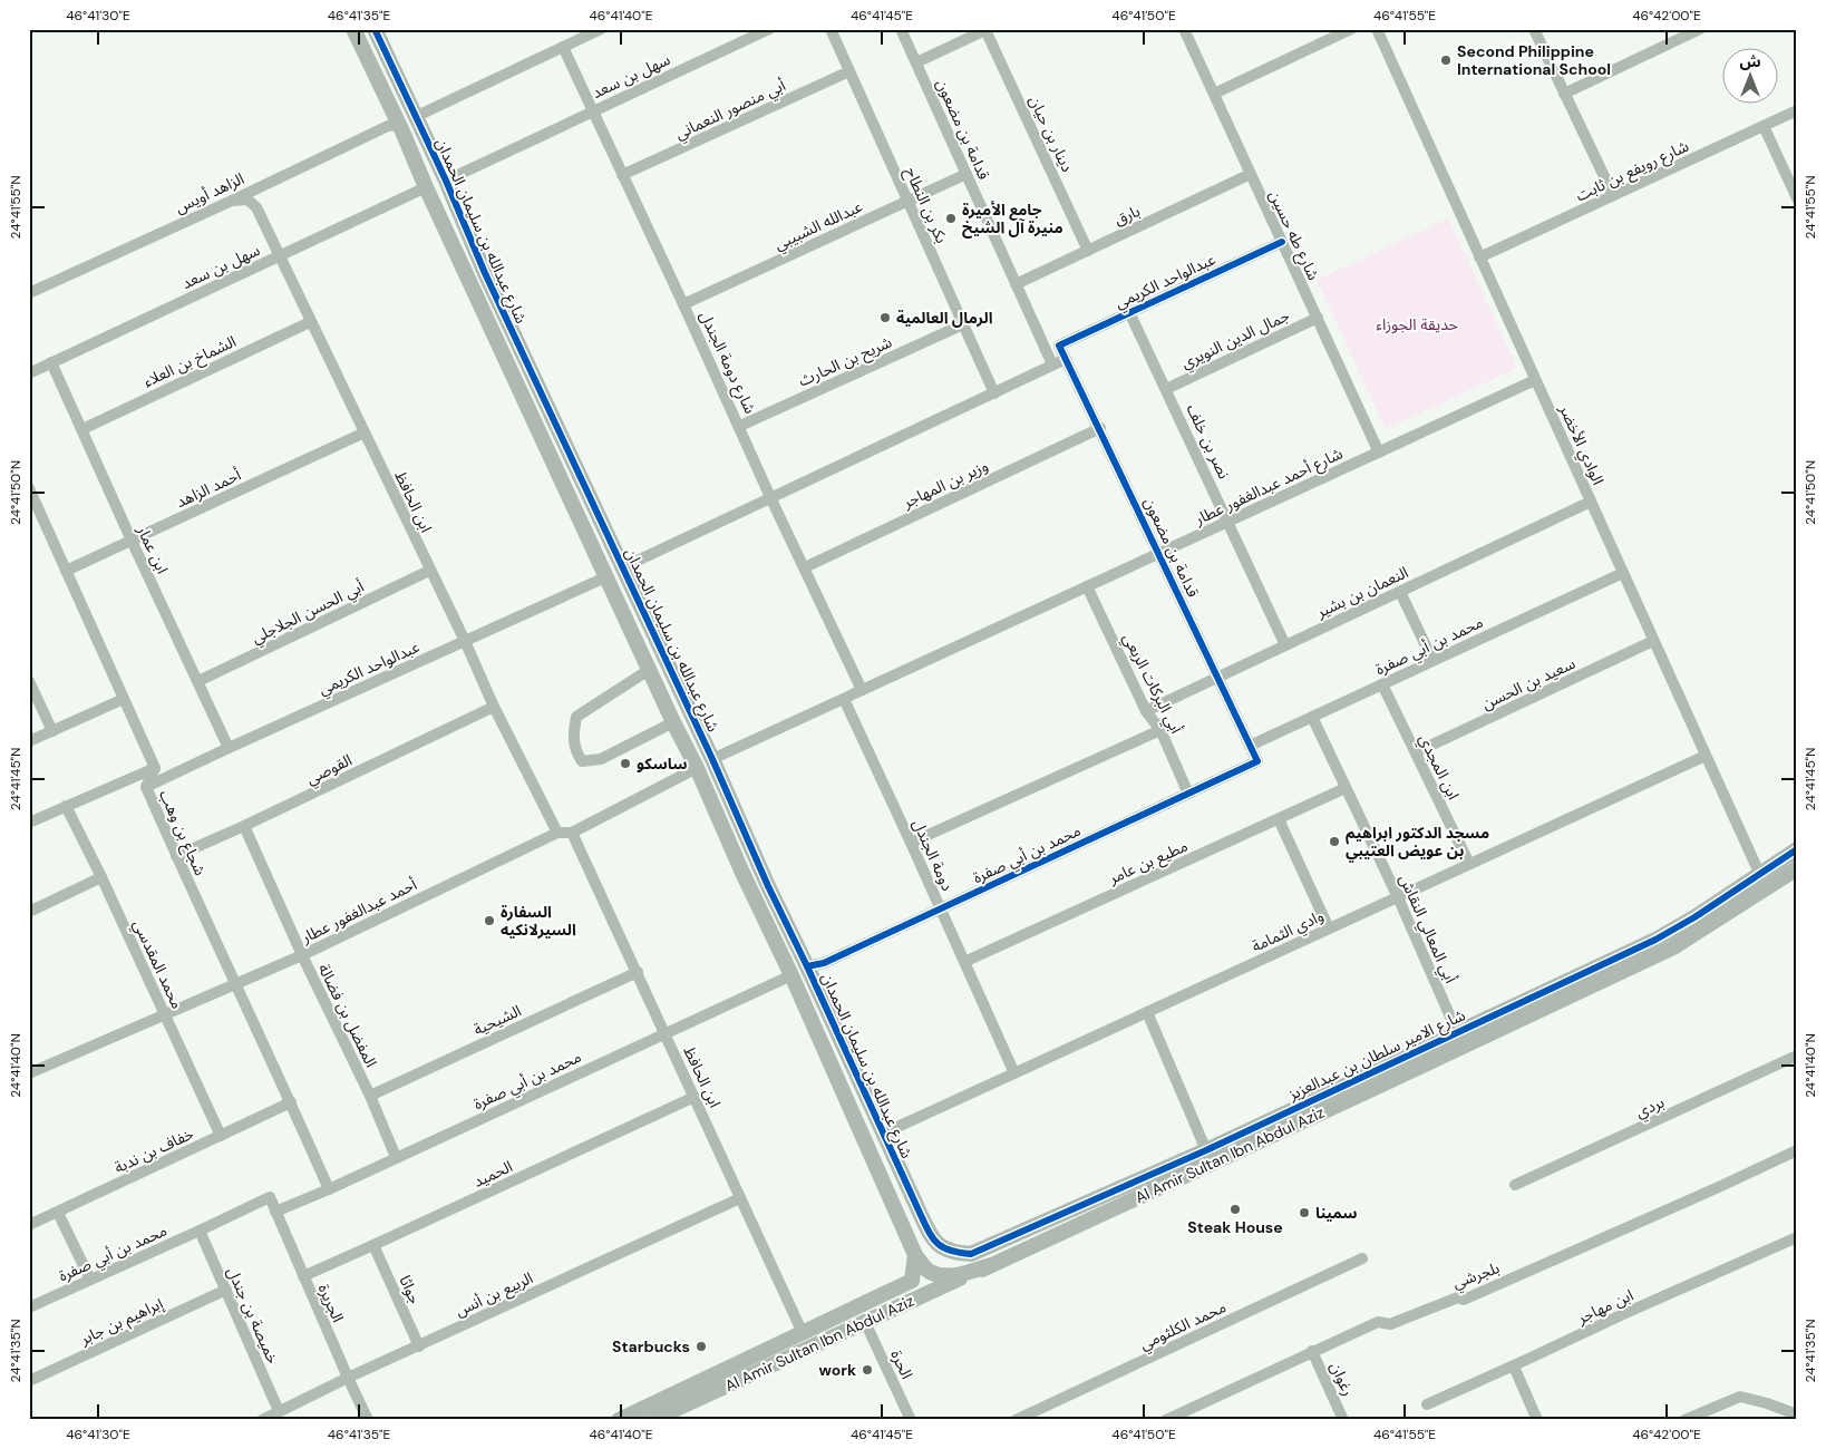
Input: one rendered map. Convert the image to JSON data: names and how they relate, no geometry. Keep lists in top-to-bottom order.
{
  "streets": {
    "street": [
      "سهل بن سعد",
      "أبي منصور النعماني",
      "قدامة بن مضعون",
      "دينار بن حيان",
      "شارع رويفع بن ثابت",
      "الزاهد أويس",
      "بكر بن النطاح",
      "بارق",
      "عبدالله الشبيبي",
      "شارع عبدالله بن سليمان الحمدان",
      "شارع طه حسين",
      "عبدالواحد الكريمي",
      "جمال الدين النويري",
      "الشماخ بن العلاء",
      "شريح بن الحارث",
      "شارع دومة الجندل",
      "نصر بن خلف",
      "الوادي الأخضر",
      "وزير بن المهاجر",
      "شارع أحمد عبدالغفور عطار",
      "أحمد الزاهد",
      "ابن الحافظ",
      "ابن عمار",
      "النعمان بن بشير",
      "أبي الحسن الجلاجلي",
      "محمد بن أبي صفرة",
      "أبي البركات الربعي",
      "سعيد بن الحسن",
      "ابن المجدي",
      "القوصي",
      "شجاع بن وهب",
      "دومة الجندل",
      "مطيع بن عامر",
      "أحمد عبدالغفور عطار",
      "أبي المعالي النقاش",
      "وادي الثمامة",
      "محمد المقدسي",
      "المفضل بن فضالة",
      "الشيحية",
      "شارع الامير سلطان بن عبدالعزيز",
      "بردي",
      "خفاف بن ندبة",
      "Al Amir Sultan Ibn Abdul Aziz",
      "الحميد",
      "بلجرشي",
      "جواثا",
      "الربيع بن أنس",
      "الجريرة",
      "ابن مهاجر",
      "خميصة بن جندل",
      "إبراهيم بن جابر",
      "محمد الكلثومي",
      "الحرة",
      "رغوان"
    ]
  },
  "crossings": [
    ["سهل بن سعد", "شارع عبدالله بن سليمان الحمدان"],
    ["سهل بن سعد", "شارع دومة الجندل"],
    ["سهل بن سعد", "ابن الحافظ"],
    ["سهل بن سعد", "ابن عمار"],
    ["أبي منصور النعماني", "بكر بن النطاح"],
    ["أبي منصور النعماني", "شارع دومة الجندل"],
    ["قدامة بن مضعون", "بارق"],
    ["قدامة بن مضعون", "عبدالله الشبيبي"],
    ["قدامة بن مضعون", "عبدالواحد الكريمي"],
    ["قدامة بن مضعون", "وزير بن المهاجر"],
    ["قدامة بن مضعون", "شارع أحمد عبدالغفور عطار"],
    ["قدامة بن مضعون", "النعمان بن بشير"],
    ["قدامة بن مضعون", "محمد بن أبي صفرة"],
    ["دينار بن حيان", "بارق"],
    ["شارع رويفع بن ثابت", "الوادي الأخضر"],
    ["الزاهد أويس", "شارع عبدالله بن سليمان الحمدان"],
    ["الزاهد أويس", "ابن الحافظ"],
    ["بكر بن النطاح", "عبدالله الشبيبي"],
    ["بكر بن النطاح", "شريح بن الحارث"],
    ["بارق", "شارع طه حسين"],
    ["عبدالله الشبيبي", "شارع دومة الجندل"],
    ["شارع عبدالله بن سليمان الحمدان", "عبدالواحد الكريمي"],
    ["شارع عبدالله بن سليمان الحمدان", "محمد بن أبي صفرة"],
    ["شارع عبدالله بن سليمان الحمدان", "أحمد عبدالغفور عطار"],
    ["شارع عبدالله بن سليمان الحمدان", "وادي الثمامة"],
    ["شارع عبدالله بن سليمان الحمدان", "شارع الامير سلطان بن عبدالعزيز"],
    ["شارع عبدالله بن سليمان الحمدان", "Al Amir Sultan Ibn Abdul Aziz"],
    ["شارع طه حسين", "عبدالواحد الكريمي"],
    ["شارع طه حسين", "جمال الدين النويري"],
    ["شارع طه حسين", "شارع أحمد عبدالغفور عطار"],
    ["عبدالواحد الكريمي", "نصر بن خلف"],
    ["عبدالواحد الكريمي", "ابن الحافظ"],
    ["عبدالواحد الكريمي", "ابن عمار"],
    ["عبدالواحد الكريمي", "شجاع بن وهب"],
    ["جمال الدين النويري", "نصر بن خلف"],
    ["الشماخ بن العلاء", "ابن الحافظ"],
    ["الشماخ بن العلاء", "ابن عمار"],
    ["شريح بن الحارث", "شارع دومة الجندل"],
    ["شارع دومة الجندل", "وزير بن المهاجر"],
    ["شارع دومة الجندل", "شارع أحمد عبدالغفور عطار"],
    ["نصر بن خلف", "شارع أحمد عبدالغفور عطار"],
    ["نصر بن خلف", "النعمان بن بشير"],
    ["الوادي الأخضر", "شارع أحمد عبدالغفور عطار"],
    ["الوادي الأخضر", "النعمان بن بشير"],
    ["الوادي الأخضر", "محمد بن أبي صفرة"],
    ["الوادي الأخضر", "سعيد بن الحسن"],
    ["الوادي الأخضر", "وادي الثمامة"],
    ["الوادي الأخضر", "شارع الامير سلطان بن عبدالعزيز"],
    ["شارع أحمد عبدالغفور عطار", "أبي البركات الربعي"],
    ["أحمد الزاهد", "ابن الحافظ"],
    ["أحمد الزاهد", "ابن عمار"],
    ["ابن الحافظ", "أبي الحسن الجلاجلي"],
    ["ابن الحافظ", "محمد بن أبي صفرة"],
    ["ابن الحافظ", "القوصي"],
    ["ابن الحافظ", "أحمد عبدالغفور عطار"],
    ["ابن الحافظ", "الشيحية"],
    ["ابن الحافظ", "Al Amir Sultan Ibn Abdul Aziz"],
    ["ابن الحافظ", "الحميد"],
    ["ابن الحافظ", "الربيع بن أنس"],
    ["ابن عمار", "أبي الحسن الجلاجلي"],
    ["النعمان بن بشير", "أبي البركات الربعي"],
    ["محمد بن أبي صفرة", "أبي البركات الربعي"],
    ["محمد بن أبي صفرة", "ابن المجدي"],
    ["محمد بن أبي صفرة", "شجاع بن وهب"],
    ["محمد بن أبي صفرة", "دومة الجندل"],
    ["محمد بن أبي صفرة", "أبي المعالي النقاش"],
    ["محمد بن أبي صفرة", "المفضل بن فضالة"],
    ["محمد بن أبي صفرة", "الجريرة"],
    ["محمد بن أبي صفرة", "خميصة بن جندل"],
    ["سعيد بن الحسن", "ابن المجدي"],
    ["ابن المجدي", "وادي الثمامة"],
    ["القوصي", "شجاع بن وهب"],
    ["القوصي", "المفضل بن فضالة"],
    ["شجاع بن وهب", "أحمد عبدالغفور عطار"],
    ["شجاع بن وهب", "خفاف بن ندبة"],
    ["دومة الجندل", "مطيع بن عامر"],
    ["دومة الجندل", "وادي الثمامة"],
    ["مطيع بن عامر", "أبي المعالي النقاش"],
    ["أحمد عبدالغفور عطار", "محمد المقدسي"],
    ["أحمد عبدالغفور عطار", "المفضل بن فضالة"],
    ["أبي المعالي النقاش", "وادي الثمامة"],
    ["أبي المعالي النقاش", "شارع الامير سلطان بن عبدالعزيز"],
    ["محمد المقدسي", "خفاف بن ندبة"],
    ["المفضل بن فضالة", "الشيحية"],
    ["شارع الامير سلطان بن عبدالعزيز", "Al Amir Sultan Ibn Abdul Aziz"],
    ["Al Amir Sultan Ibn Abdul Aziz", "الحرة"],
    ["الحميد", "جواثا"],
    ["الحميد", "الجريرة"],
    ["بلجرشي", "رغوان"],
    ["جواثا", "الربيع بن أنس"],
    ["الربيع بن أنس", "الجريرة"],
    ["الربيع بن أنس", "خميصة بن جندل"],
    ["خميصة بن جندل", "إبراهيم بن جابر"]
  ],
  "parks": ["حديقة الجوزاء"],
  "places": [
    "Second Philippine International School",
    "جامع الأميرة منيرة آل الشيخ",
    "الرمال العالمية",
    "ساسكو",
    "مسجد الدكتور ابراهيم بن عويض العتيبي",
    "السفارة السيرلانكيه",
    "Steak House",
    "سمينا",
    "Starbucks",
    "work"
  ],
  "north": "top",
  "coordinates": [
    "46°41'30\"E",
    "46°41'35\"E",
    "46°41'40\"E",
    "46°41'45\"E",
    "46°41'50\"E",
    "46°41'55\"E",
    "46°42'00\"E",
    "24°41'55\"N",
    "24°41'50\"N",
    "24°41'45\"N",
    "24°41'40\"N",
    "24°41'35\"N"
  ]
}
